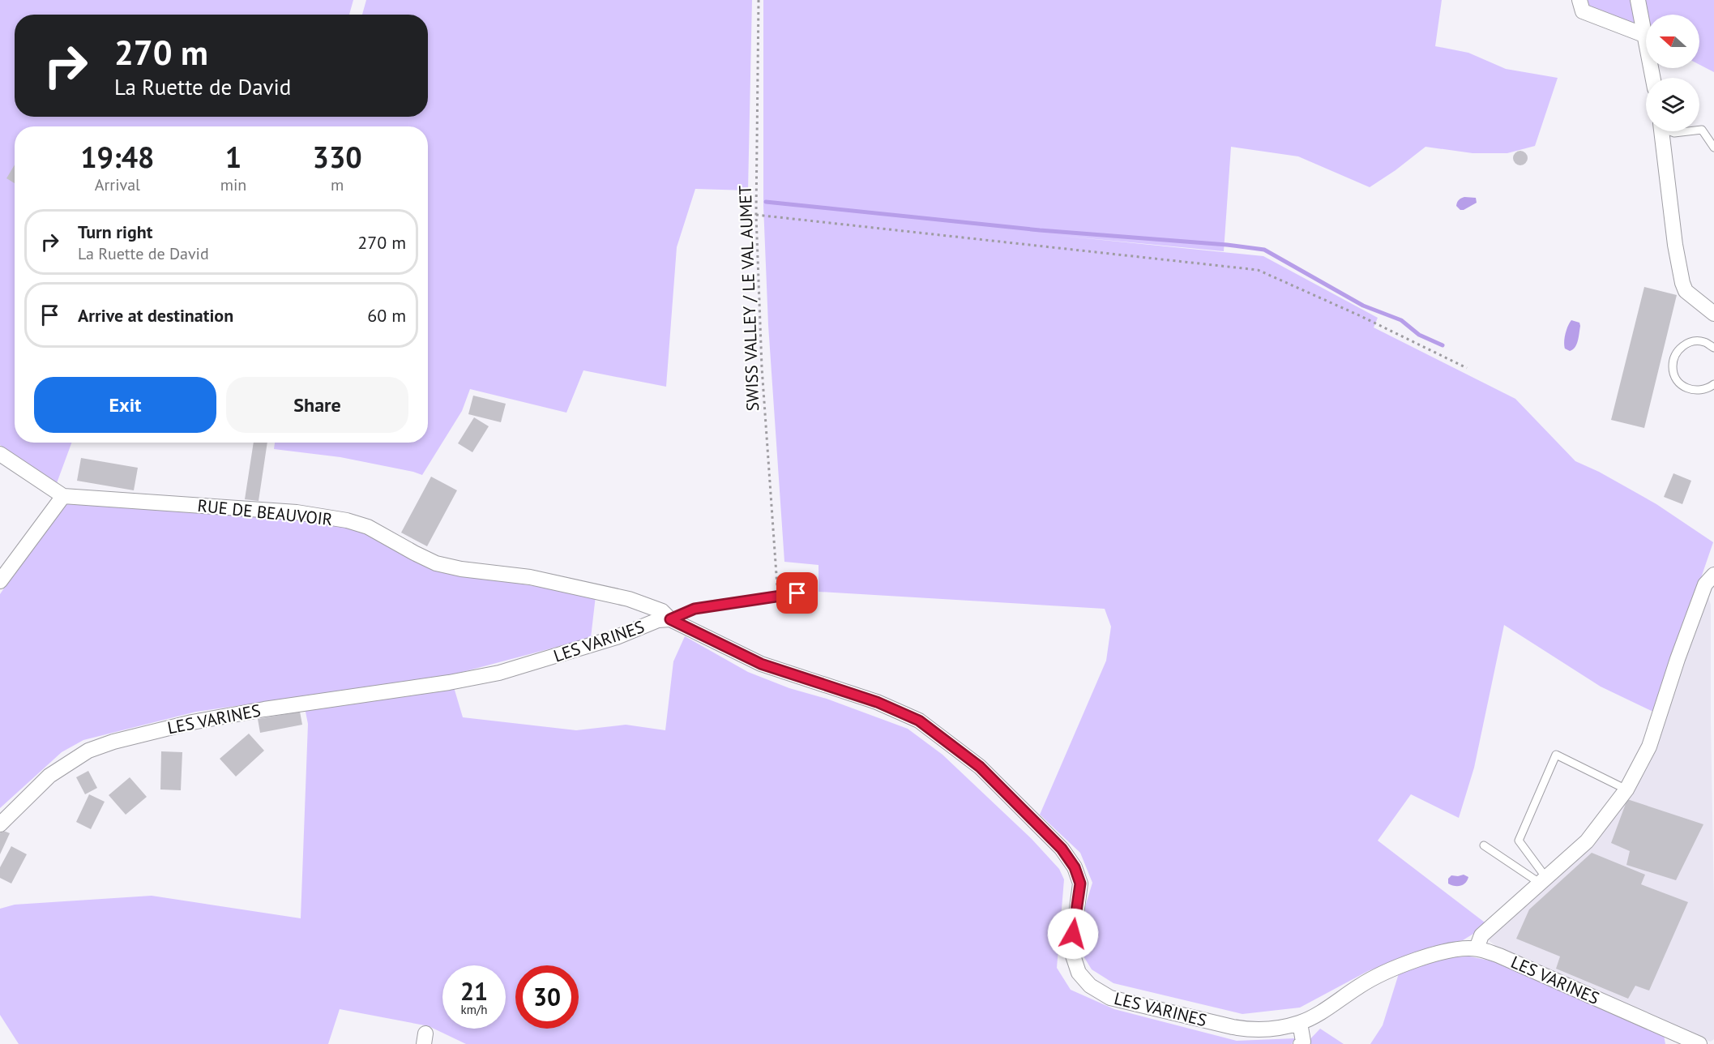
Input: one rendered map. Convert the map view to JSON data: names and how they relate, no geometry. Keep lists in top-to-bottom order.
{
  "streets": {
    "street": ["RUE DE BEAUVOIR", "LES VARINES"],
    "path": ["SWISS VALLEY / LE VAL AUMET"]
  },
  "crossings": [
    ["RUE DE BEAUVOIR", "LES VARINES"]
  ],
  "north": "left",
  "page": {
    "turn": ["270 m", "La Ruette de David"],
    "eta": [
      "19:48",
      "Arrival",
      "1",
      "min",
      "330",
      "m"
    ],
    "list": [
      {
        "name": "Turn right",
        "note": "La Ruette de David",
        "value": "270 m"
      },
      {
        "name": "Arrive at destination",
        "value": "60 m"
      }
    ],
    "buttons": ["Exit", "Share"],
    "speed": "21 km/h",
    "limit": "30"
  }
}
